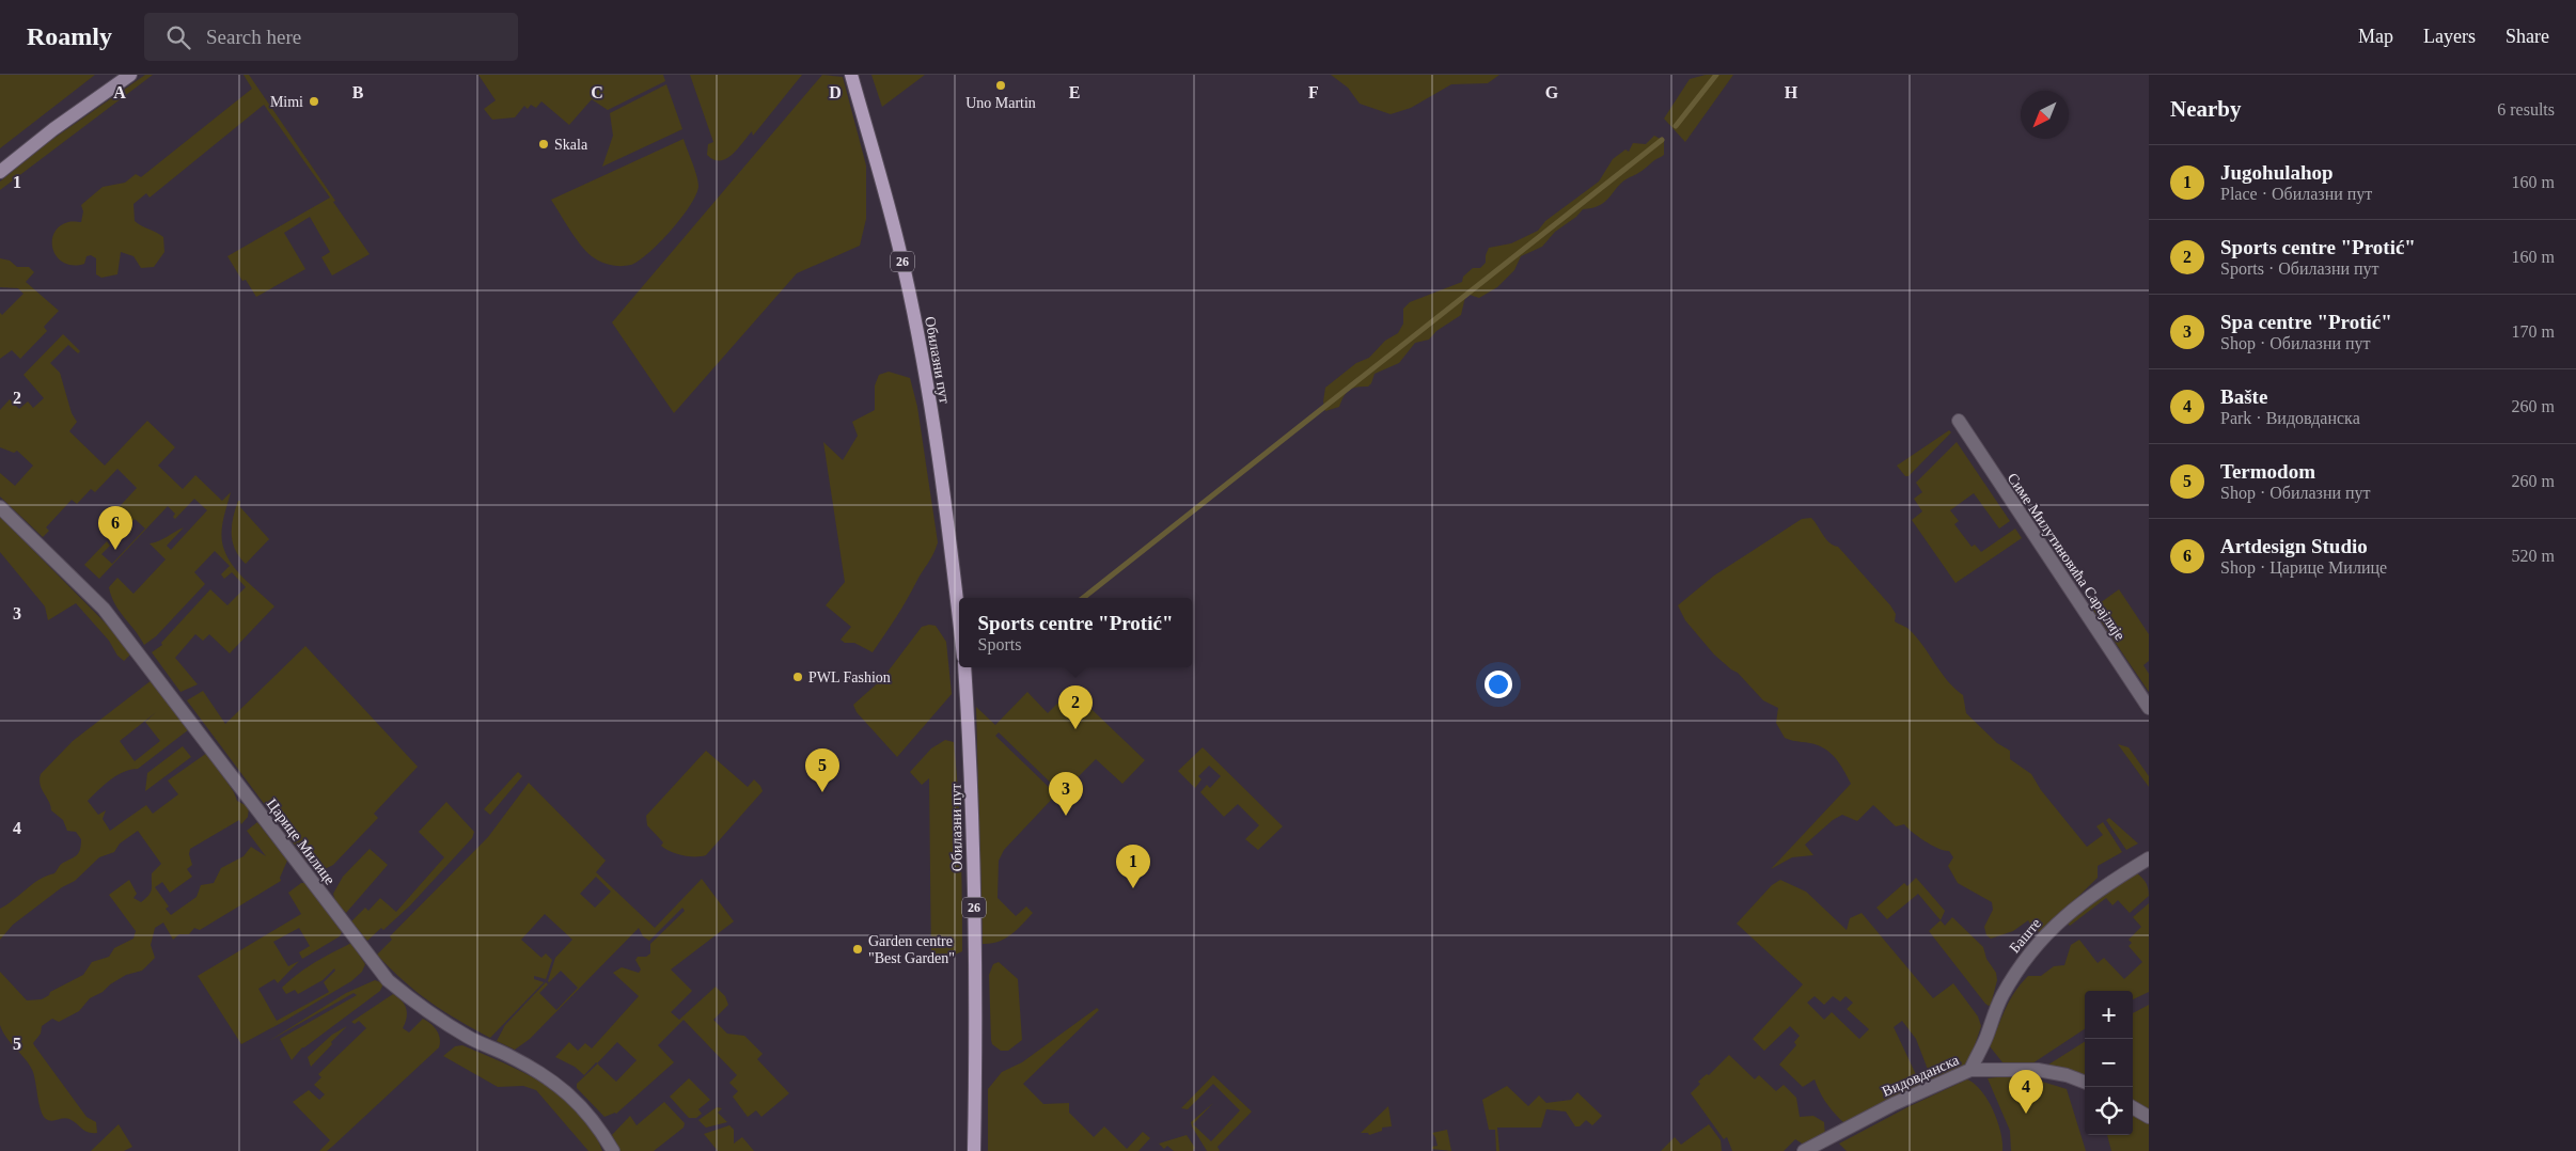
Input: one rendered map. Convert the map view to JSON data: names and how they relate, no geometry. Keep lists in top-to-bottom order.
{
  "streets": {
    "main road": ["26", "Обилазни пут"],
    "street": [
      "Симе Милутиновића Сарајлије",
      "Царице Милице",
      "Баште",
      "Видовданска"
    ]
  },
  "crossings": [
    ["Баште", "Видовданска"]
  ],
  "places": [
    "Uno Martin",
    "Mimi",
    "Skala",
    "PWL Fashion",
    "Garden centre \"Best Garden\""
  ],
  "north": "bottom left",
  "page": {
    "header": "Roamly",
    "search": "Search here",
    "nav": ["Map", "Layers", "Share"],
    "heading": ["Nearby", "6 results"],
    "list": [
      {
        "mark": "1",
        "name": "Jugohulahop",
        "note": "Place · Обилазни пут",
        "value": "160 m"
      },
      {
        "mark": "2",
        "name": "Sports centre \"Protić\"",
        "note": "Sports · Обилазни пут",
        "value": "160 m"
      },
      {
        "mark": "3",
        "name": "Spa centre \"Protić\"",
        "note": "Shop · Обилазни пут",
        "value": "170 m"
      },
      {
        "mark": "4",
        "name": "Bašte",
        "note": "Park · Видовданска",
        "value": "260 m"
      },
      {
        "mark": "5",
        "name": "Termodom",
        "note": "Shop · Обилазни пут",
        "value": "260 m"
      },
      {
        "mark": "6",
        "name": "Artdesign Studio",
        "note": "Shop · Царице Милице",
        "value": "520 m"
      }
    ],
    "pins": [
      "6",
      "2",
      "5",
      "3",
      "1",
      "4"
    ],
    "popup": ["Sports centre \"Protić\"", "Sports"],
    "map_buttons": ["+", "−"]
  },
  "grid": {
    "columns": [
      "A",
      "B",
      "C",
      "D",
      "E",
      "F",
      "G",
      "H"
    ],
    "rows": [
      "1",
      "2",
      "3",
      "4",
      "5"
    ]
  }
}
